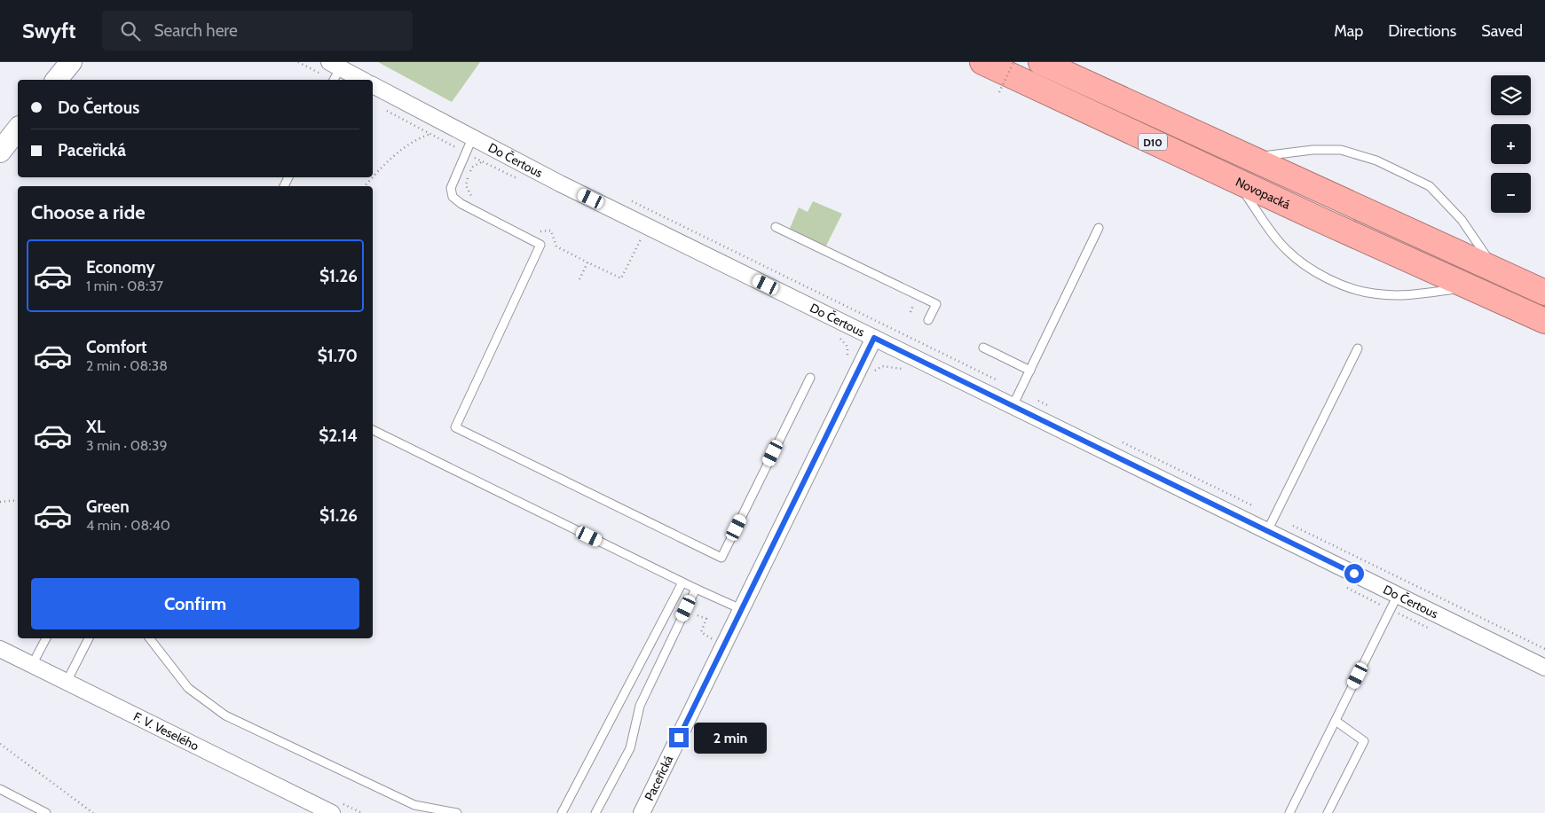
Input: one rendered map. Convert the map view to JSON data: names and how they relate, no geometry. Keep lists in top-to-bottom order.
{
  "streets": {
    "highway": ["D10", "Novopacká"],
    "street": ["Do Čertous", "F. V. Veselého", "Paceřická"]
  },
  "crossings": [
    ["Do Čertous", "Paceřická"]
  ],
  "page": {
    "header": "Swyft",
    "search": "Search here",
    "nav": ["Map", "Directions", "Saved"],
    "map_buttons": ["+", "−"],
    "banner": ["Do Čertous", "Paceřická"],
    "heading": "Choose a ride",
    "list": [
      {
        "name": "Economy",
        "note": "1 min · 08:37",
        "value": "$1.26"
      },
      {
        "name": "Comfort",
        "note": "2 min · 08:38",
        "value": "$1.70"
      },
      {
        "name": "XL",
        "note": "3 min · 08:39",
        "value": "$2.14"
      },
      {
        "name": "Green",
        "note": "4 min · 08:40",
        "value": "$1.26"
      }
    ],
    "buttons": "Confirm",
    "bubble": "2 min"
  }
}
